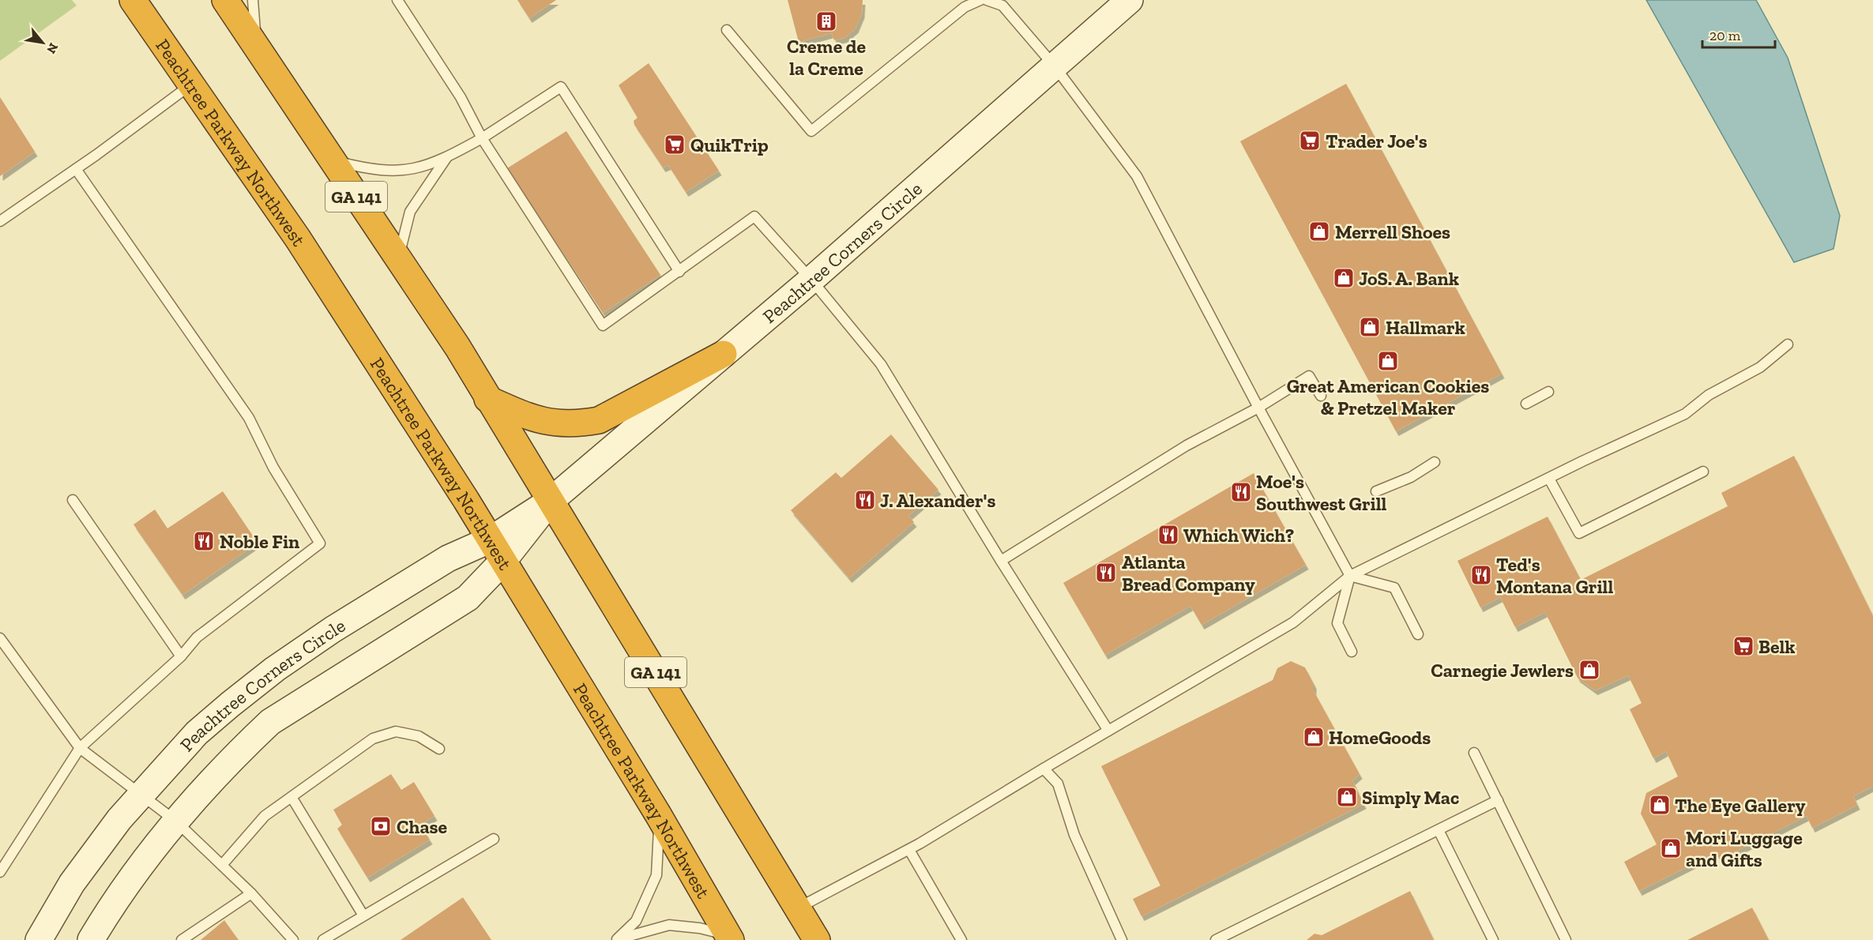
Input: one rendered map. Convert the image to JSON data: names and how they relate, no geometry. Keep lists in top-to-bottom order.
{
  "streets": {
    "highway": ["Peachtree Parkway Northwest", "GA 141"],
    "street": ["Peachtree Corners Circle"]
  },
  "crossings": [
    ["Peachtree Parkway Northwest", "Peachtree Corners Circle"],
    ["GA 141", "Peachtree Corners Circle"]
  ],
  "places": {
    "building": ["Creme de la Creme"],
    "supermarket": ["Trader Joe's", "QuikTrip", "Belk"],
    "shop": [
      "Merrell Shoes",
      "JoS. A. Bank",
      "Hallmark",
      "Great American Cookies & Pretzel Maker",
      "Carnegie Jewlers",
      "HomeGoods",
      "Simply Mac",
      "The Eye Gallery",
      "Mori Luggage and Gifts"
    ],
    "restaurant": [
      "Moe's Southwest Grill",
      "J. Alexander's",
      "Which Wich?",
      "Noble Fin",
      "Atlanta Bread Company",
      "Ted's Montana Grill"
    ],
    "bank": ["Chase"]
  },
  "scale_bar": "20 m",
  "north": "bottom right"
}
